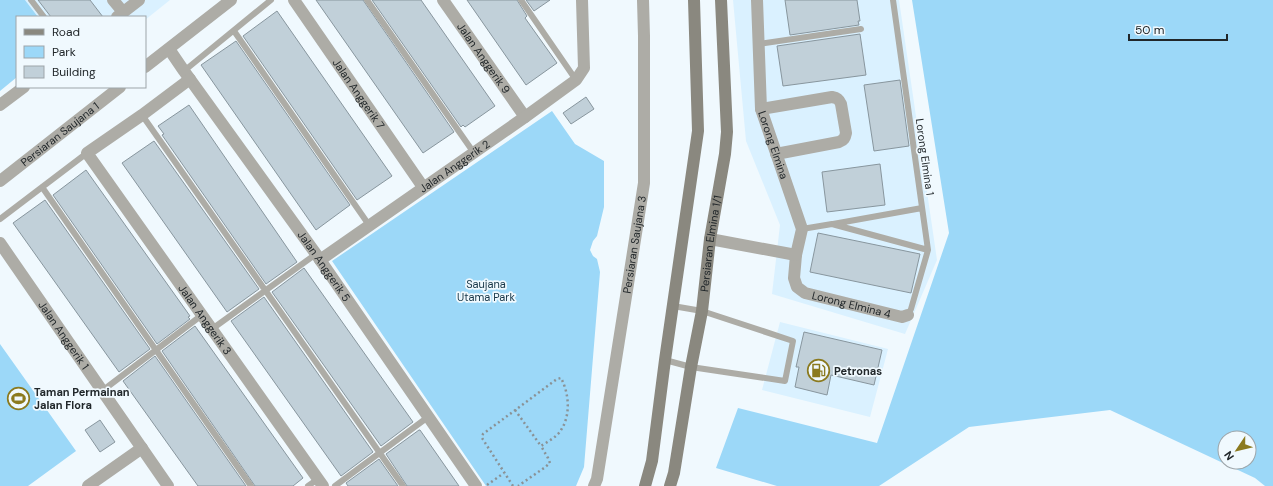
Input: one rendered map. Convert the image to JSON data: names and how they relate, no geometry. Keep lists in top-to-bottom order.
{
  "streets": {
    "main road": ["Persiaran Elmina 1/1"],
    "street": [
      "Jalan Anggerik 9",
      "Jalan Anggerik 7",
      "Persiaran Saujana 1",
      "Lorong Elmina",
      "Jalan Anggerik 2",
      "Persiaran Saujana 3",
      "Jalan Anggerik 5",
      "Lorong Elmina 4",
      "Jalan Anggerik 3",
      "Jalan Anggerik 1"
    ],
    "lane": ["Lorong Elmina 1"]
  },
  "crossings": [
    ["Jalan Anggerik 9", "Jalan Anggerik 2"],
    ["Jalan Anggerik 7", "Jalan Anggerik 2"],
    ["Lorong Elmina 1", "Lorong Elmina 4"],
    ["Jalan Anggerik 2", "Jalan Anggerik 5"]
  ],
  "parks": ["Saujana Utama Park"],
  "places": {
    "fuel station": ["Petronas"],
    "sports": ["Taman Permainan Jalan Flora"]
  },
  "legend": ["Road", "Park", "Building"],
  "scale_bar": "50 m",
  "north": "bottom left"
}
